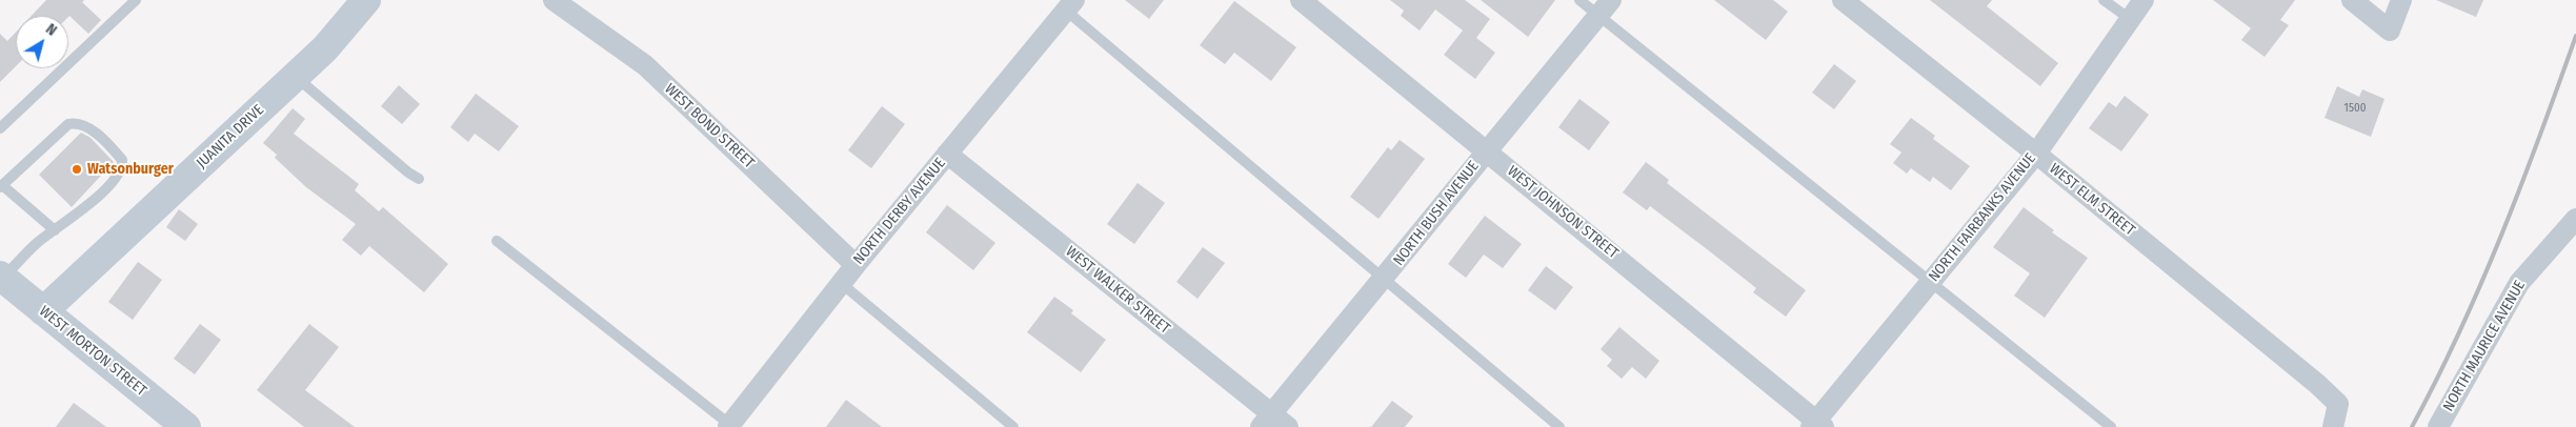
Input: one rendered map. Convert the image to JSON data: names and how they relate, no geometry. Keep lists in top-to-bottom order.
{
  "streets": {
    "street": [
      "WEST BOND STREET",
      "JUANITA DRIVE",
      "WEST ELM STREET",
      "NORTH DERBY AVENUE",
      "WEST JOHNSON STREET",
      "NORTH BUSH AVENUE",
      "NORTH FAIRBANKS AVENUE",
      "WEST WALKER STREET",
      "NORTH MAURICE AVENUE",
      "WEST MORTON STREET"
    ]
  },
  "crossings": [
    ["WEST BOND STREET", "NORTH DERBY AVENUE"],
    ["JUANITA DRIVE", "WEST MORTON STREET"],
    ["WEST ELM STREET", "NORTH FAIRBANKS AVENUE"],
    ["NORTH DERBY AVENUE", "WEST WALKER STREET"],
    ["WEST JOHNSON STREET", "NORTH BUSH AVENUE"],
    ["WEST JOHNSON STREET", "NORTH FAIRBANKS AVENUE"],
    ["NORTH BUSH AVENUE", "WEST WALKER STREET"]
  ],
  "places": ["Watsonburger"],
  "house_numbers": ["1500"],
  "north": "top right"
}
